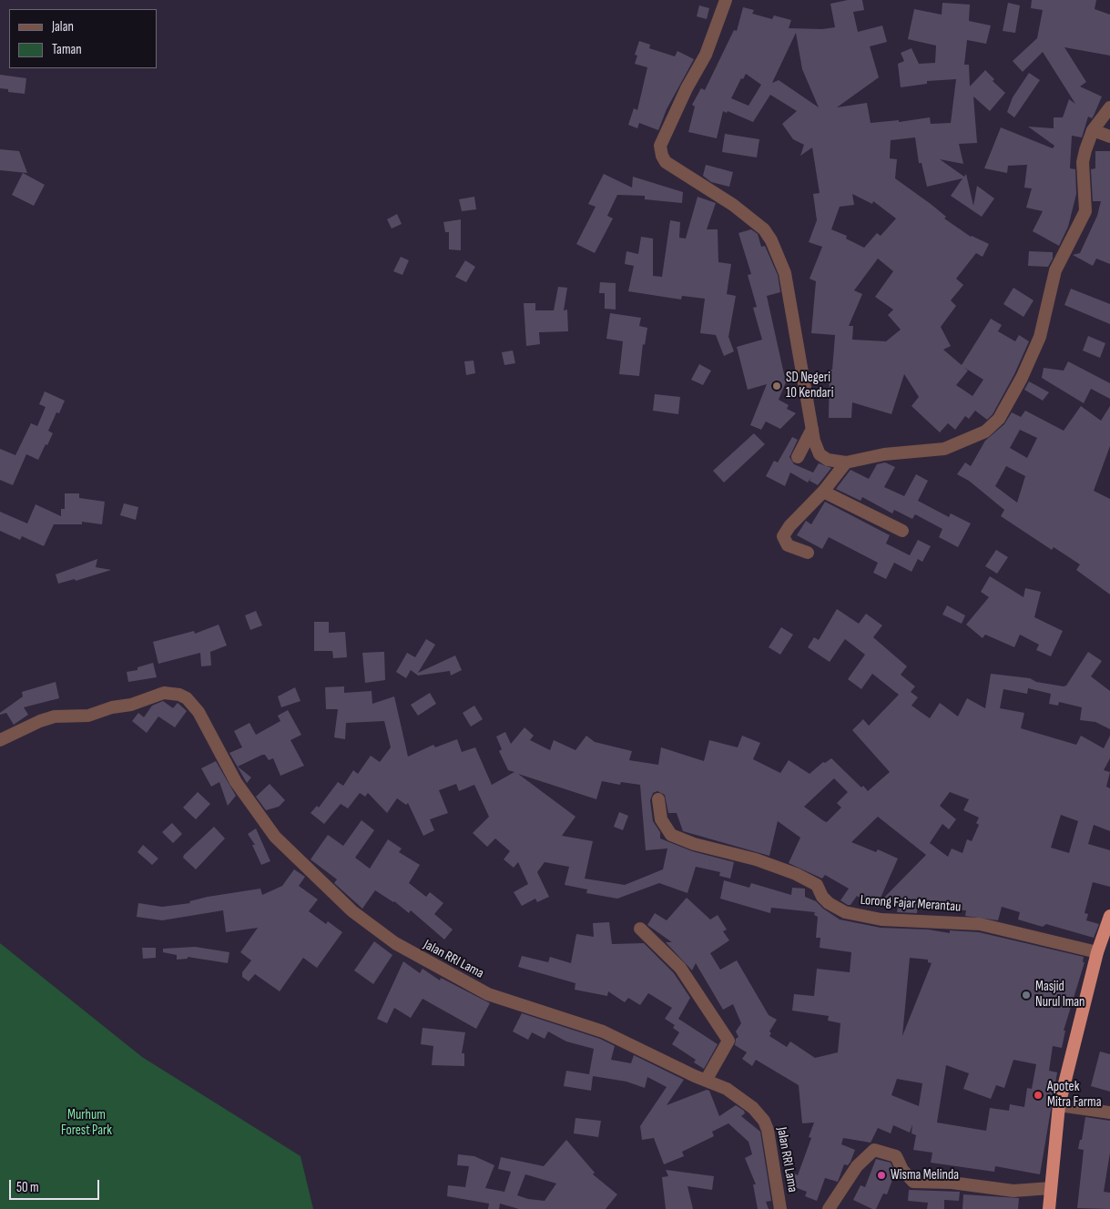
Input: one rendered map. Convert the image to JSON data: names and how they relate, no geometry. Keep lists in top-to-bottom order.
{
  "streets": {
    "street": ["Lorong Fajar Merantau", "Jalan RRI Lama"]
  },
  "parks": ["Murhum Forest Park"],
  "places": [
    "SD Negeri 10 Kendari",
    "Masjid Nurul Iman",
    "Apotek Mitra Farma",
    "Wisma Melinda"
  ],
  "legend": ["Jalan", "Taman"],
  "scale_bar": "50 m"
}
